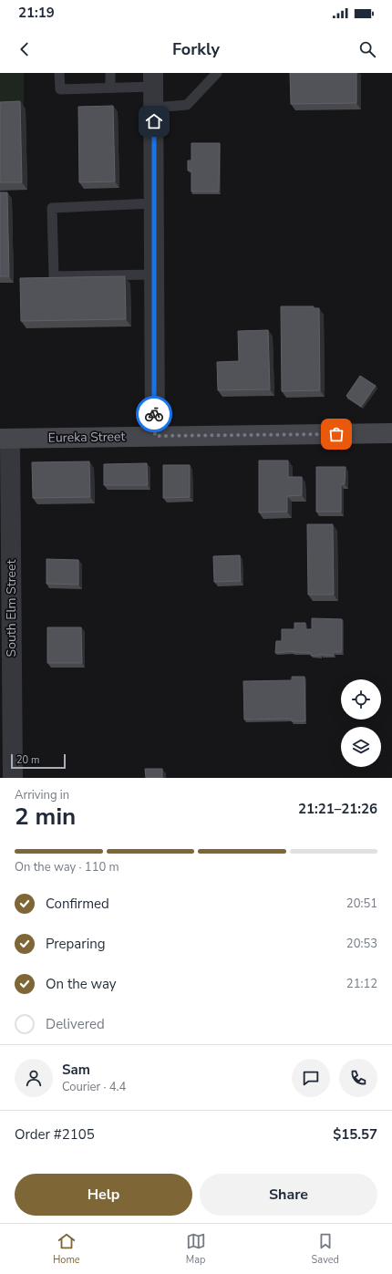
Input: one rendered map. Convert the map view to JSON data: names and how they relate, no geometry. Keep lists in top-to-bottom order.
{
  "streets": {
    "street": ["Eureka Street", "South Elm Street"]
  },
  "crossings": [
    ["Eureka Street", "South Elm Street"]
  ],
  "scale_bar": "20 m",
  "page": {
    "status": "21:19",
    "header": "Forkly",
    "scale": "20 m",
    "heading": ["2 min", "Arriving in", "21:21–21:26"],
    "panel": [
      "Sam",
      "Courier · 4.4",
      "Order #2105",
      "$15.57"
    ],
    "bar": "On the way · 110 m",
    "list": [
      ["Confirmed", "20:51"],
      ["Preparing", "20:53"],
      ["On the way", "21:12"],
      "Delivered"
    ],
    "buttons": ["Help", "Share"],
    "tabs": ["Home", "Map", "Saved"]
  }
}
